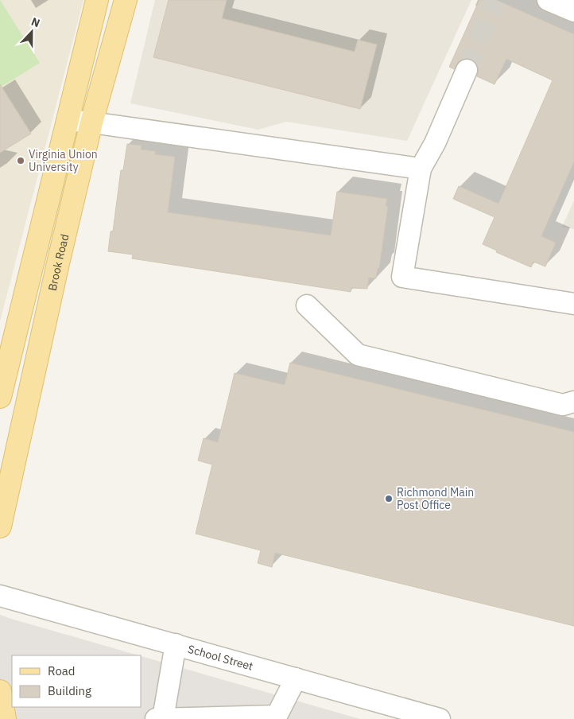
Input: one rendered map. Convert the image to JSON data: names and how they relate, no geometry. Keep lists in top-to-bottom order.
{
  "streets": {
    "main road": ["Brook Road"],
    "street": ["School Street"]
  },
  "places": ["Virginia Union University", "Richmond Main Post Office"],
  "legend": ["Road", "Building"],
  "north": "top"
}
